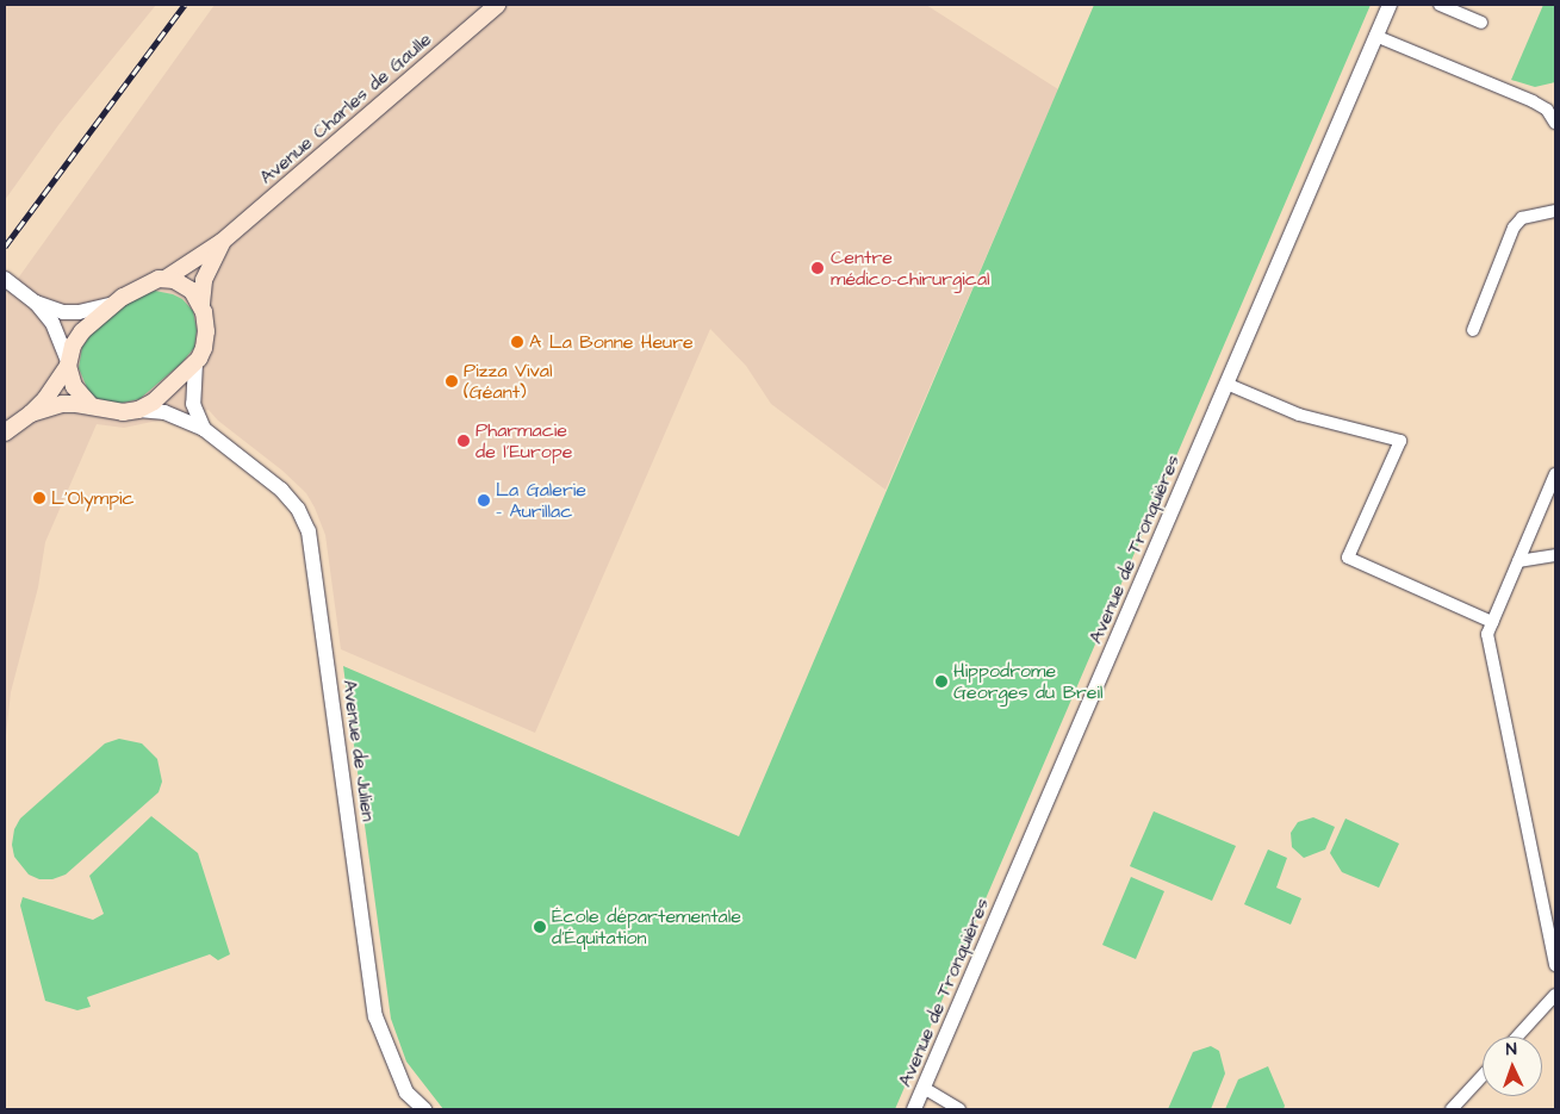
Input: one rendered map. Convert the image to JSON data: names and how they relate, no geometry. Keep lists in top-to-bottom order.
{
  "streets": {
    "main road": ["Avenue Charles de Gaulle"],
    "street": ["Avenue de Tronquières", "Avenue de Julien"]
  },
  "crossings": [
    ["Avenue Charles de Gaulle", "Avenue de Julien"]
  ],
  "places": [
    "Centre médico-chirurgical",
    "A La Bonne Heure",
    "Pizza Vival (Géant)",
    "Pharmacie de l'Europe",
    "L'Olympic",
    "La Galerie - Aurillac",
    "Hippodrome Georges du Breil",
    "École départementale d'Équitation"
  ],
  "north": "top"
}
